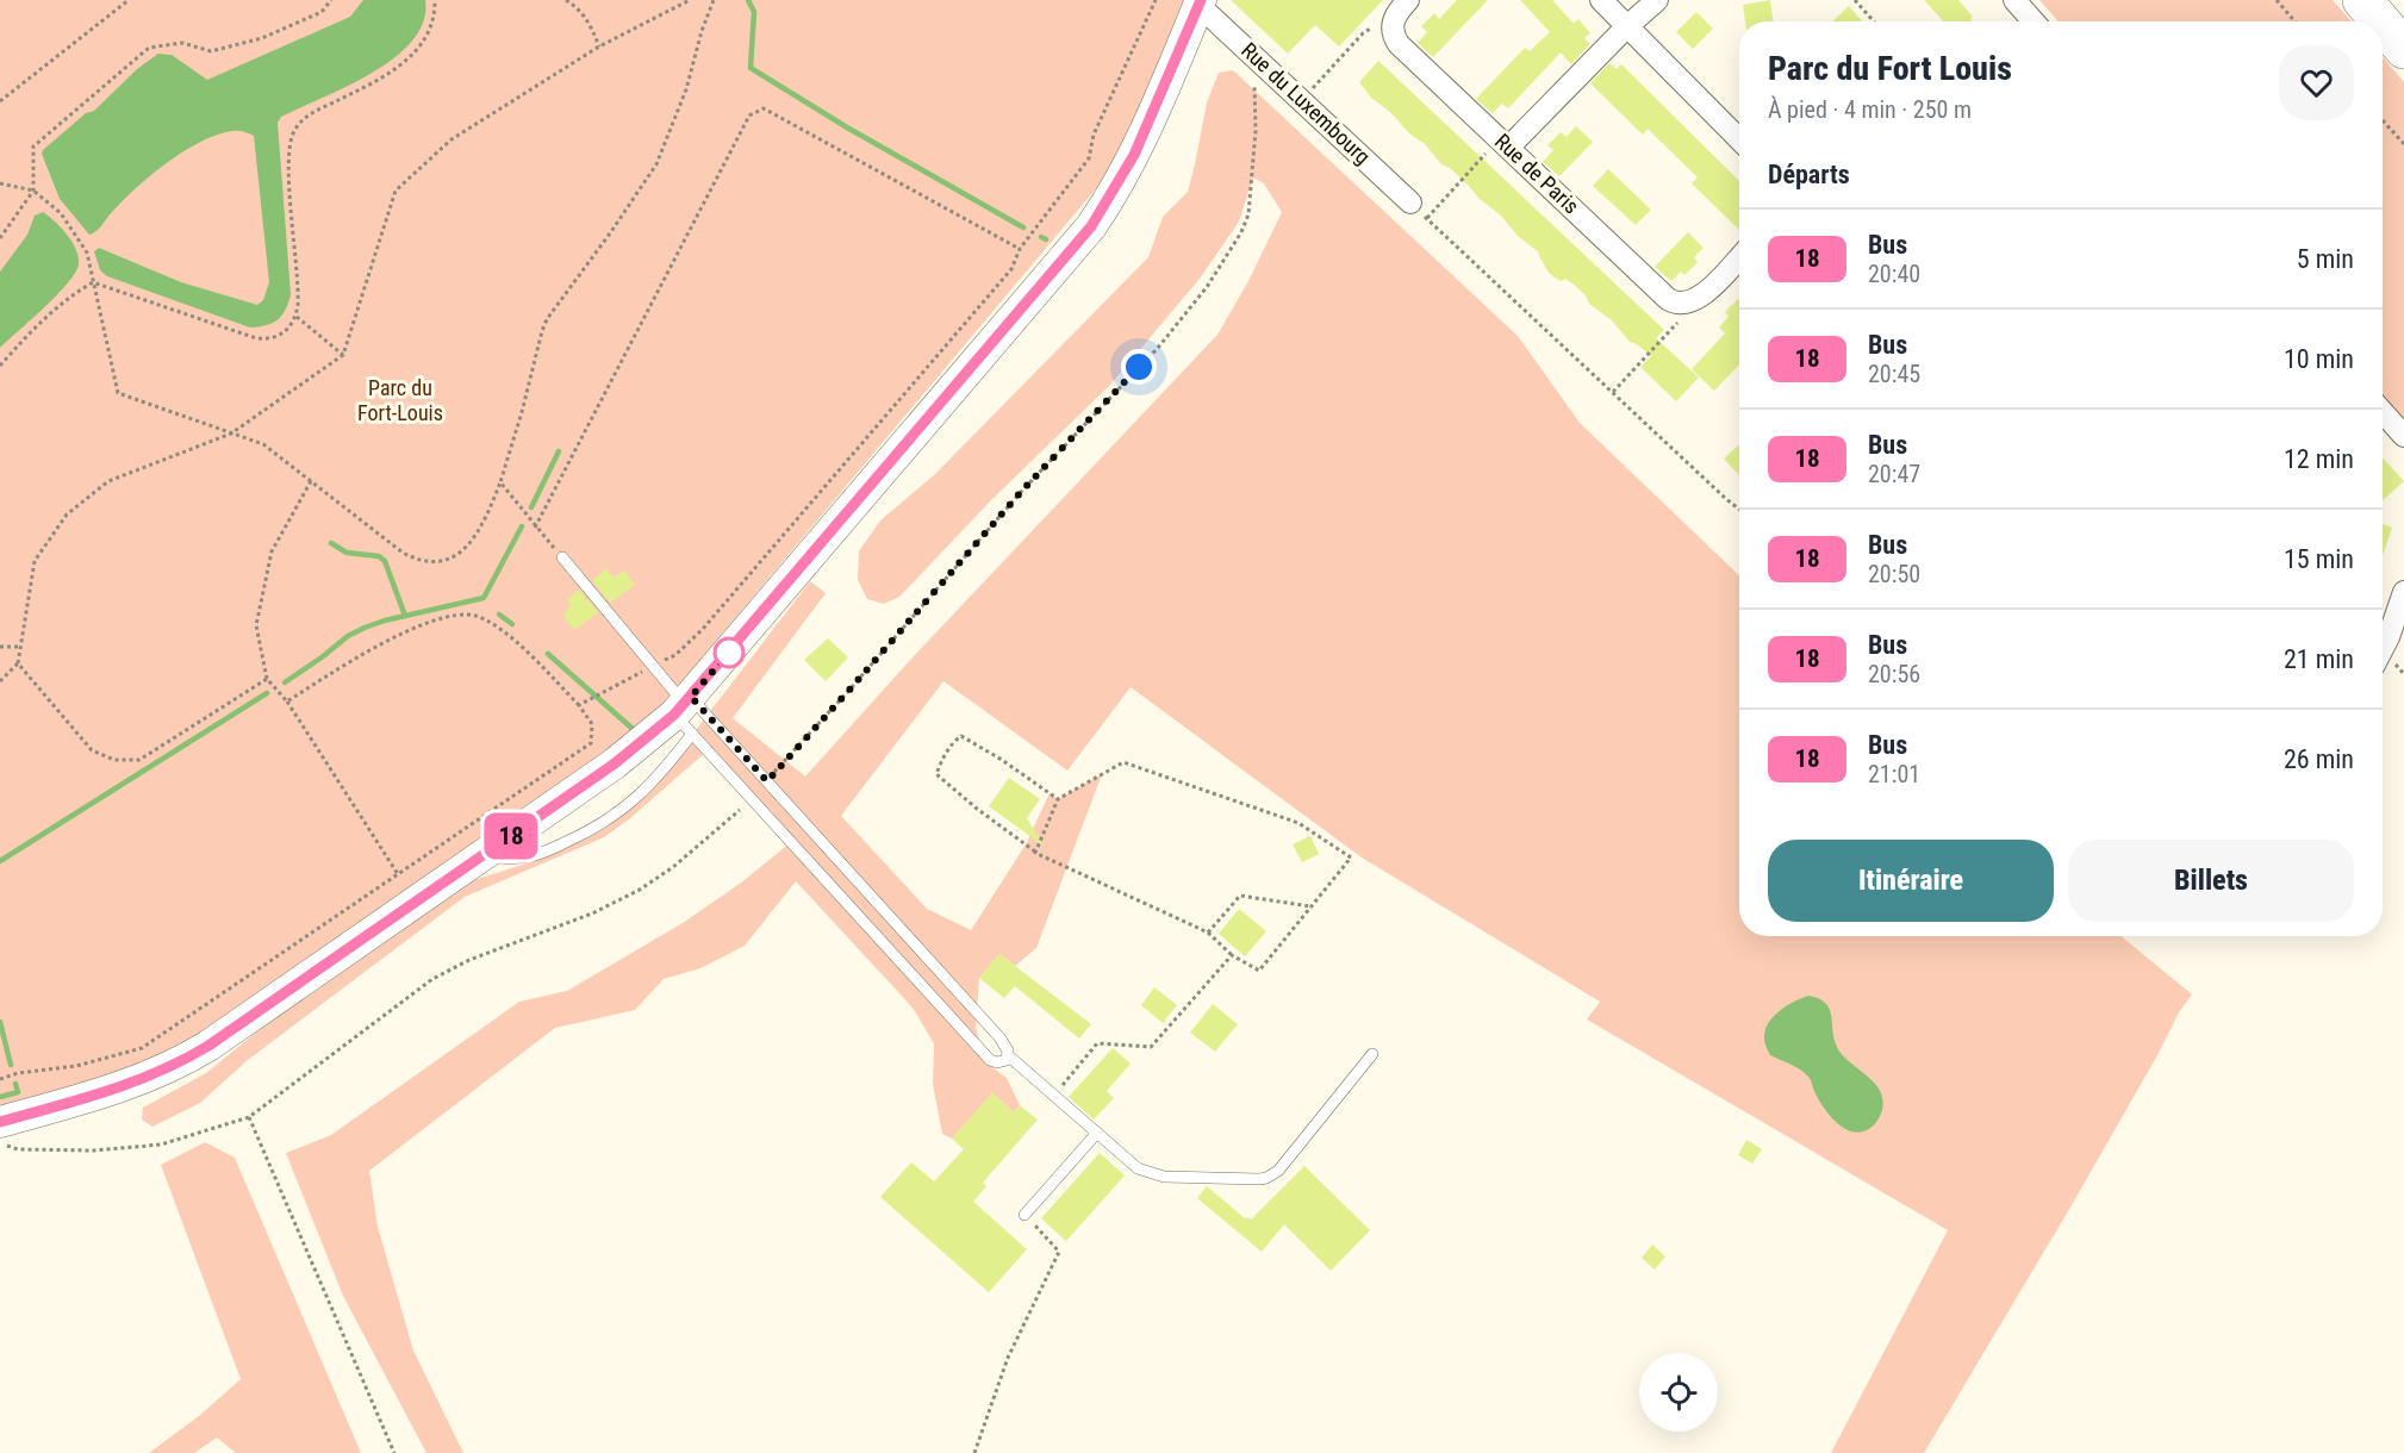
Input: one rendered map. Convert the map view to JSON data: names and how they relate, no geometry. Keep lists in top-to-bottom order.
{
  "streets": {
    "street": ["Rue du Luxembourg", "Rue de Paris"]
  },
  "parks": ["Parc du Fort-Louis"],
  "lines": ["bus line 18"],
  "page": {
    "on_map": "18",
    "heading": [
      ["Parc du Fort Louis", "À pied · 4 min · 250 m"],
      "Départs"
    ],
    "list": [
      {
        "mark": "18",
        "name": "Bus",
        "note": "20:40",
        "value": "5 min"
      },
      {
        "mark": "18",
        "name": "Bus",
        "note": "20:45",
        "value": "10 min"
      },
      {
        "mark": "18",
        "name": "Bus",
        "note": "20:47",
        "value": "12 min"
      },
      {
        "mark": "18",
        "name": "Bus",
        "note": "20:50",
        "value": "15 min"
      },
      {
        "mark": "18",
        "name": "Bus",
        "note": "20:56",
        "value": "21 min"
      },
      {
        "mark": "18",
        "name": "Bus",
        "note": "21:01",
        "value": "26 min"
      }
    ],
    "buttons": ["Itinéraire", "Billets"]
  }
}
